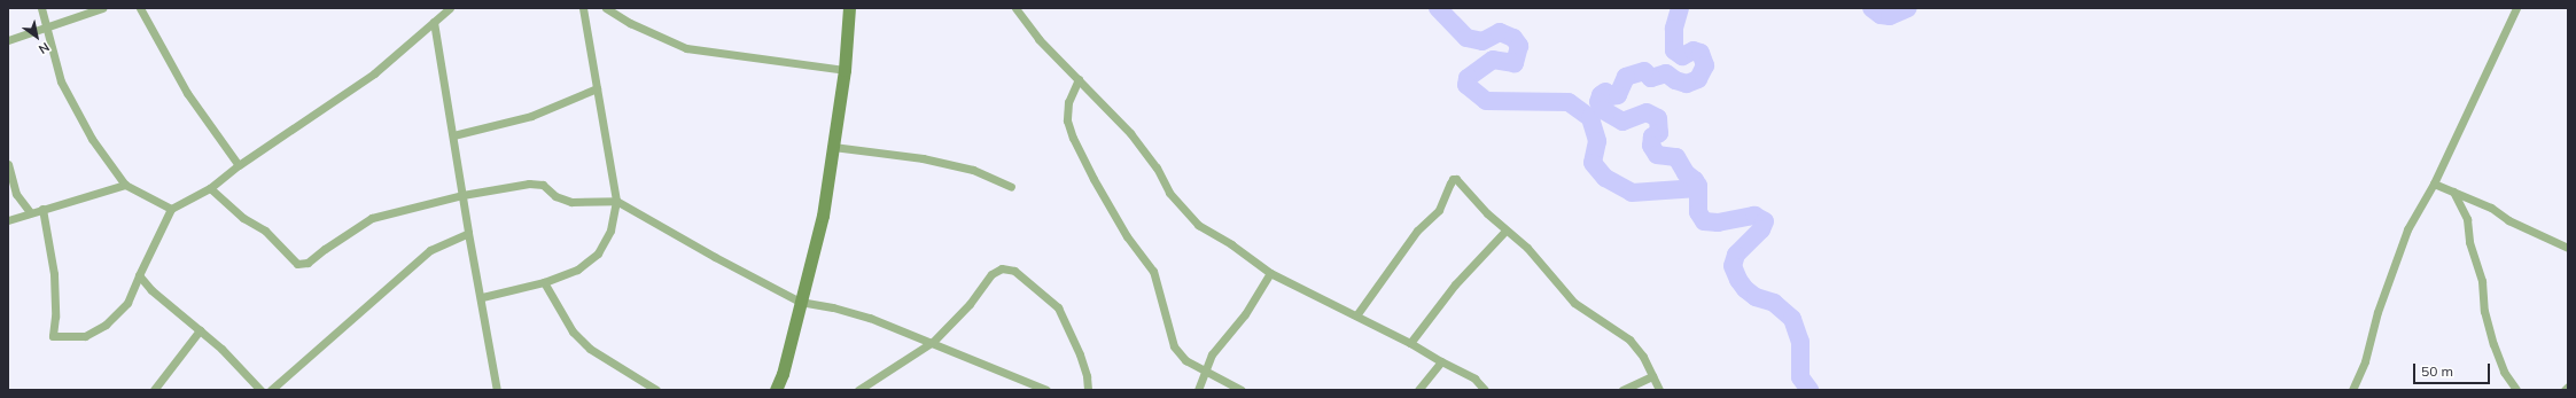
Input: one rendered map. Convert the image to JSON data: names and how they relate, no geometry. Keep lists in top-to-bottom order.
{
  "scale_bar": "50 m",
  "north": "bottom right"
}
